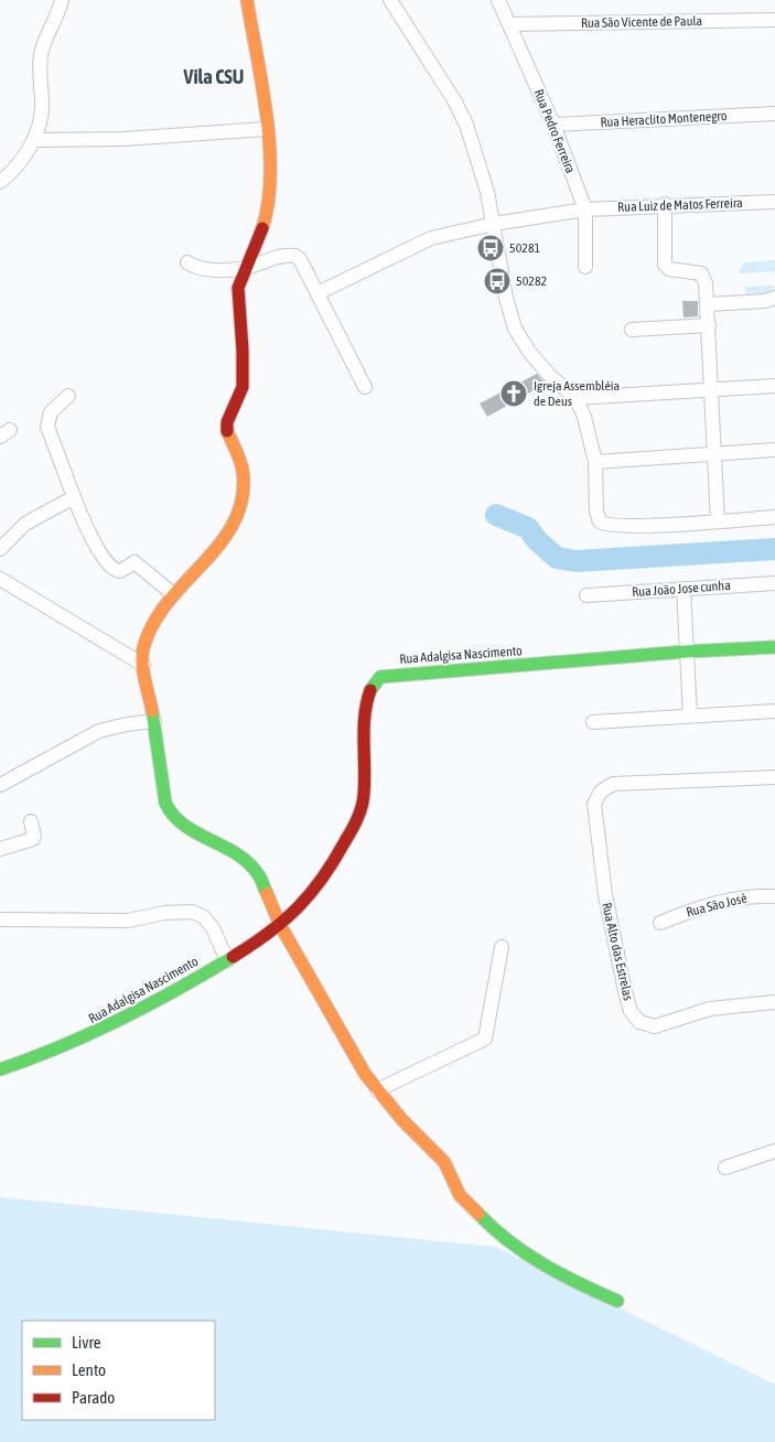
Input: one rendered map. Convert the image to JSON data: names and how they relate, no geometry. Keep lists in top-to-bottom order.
{
  "streets": {
    "street": [
      "Rua São Vicente de Paula",
      "Rua Heraclito Montenegro",
      "Rua Pedro Ferreira",
      "Rua Luiz de Matos Ferreira",
      "Rua João Jose cunha",
      "Rua Adalgisa Nascimento",
      "Rua São José",
      "Rua Alto das Estrelas"
    ]
  },
  "crossings": [
    ["Rua São Vicente de Paula", "Rua Pedro Ferreira"],
    ["Rua Heraclito Montenegro", "Rua Pedro Ferreira"],
    ["Rua Pedro Ferreira", "Rua Luiz de Matos Ferreira"]
  ],
  "districts": ["Vila CSU"],
  "places": {
    "bus stop": ["50281", "50282"],
    "church": ["Igreja Assembléia de Deus"]
  },
  "legend": ["Livre", "Lento", "Parado"]
}
